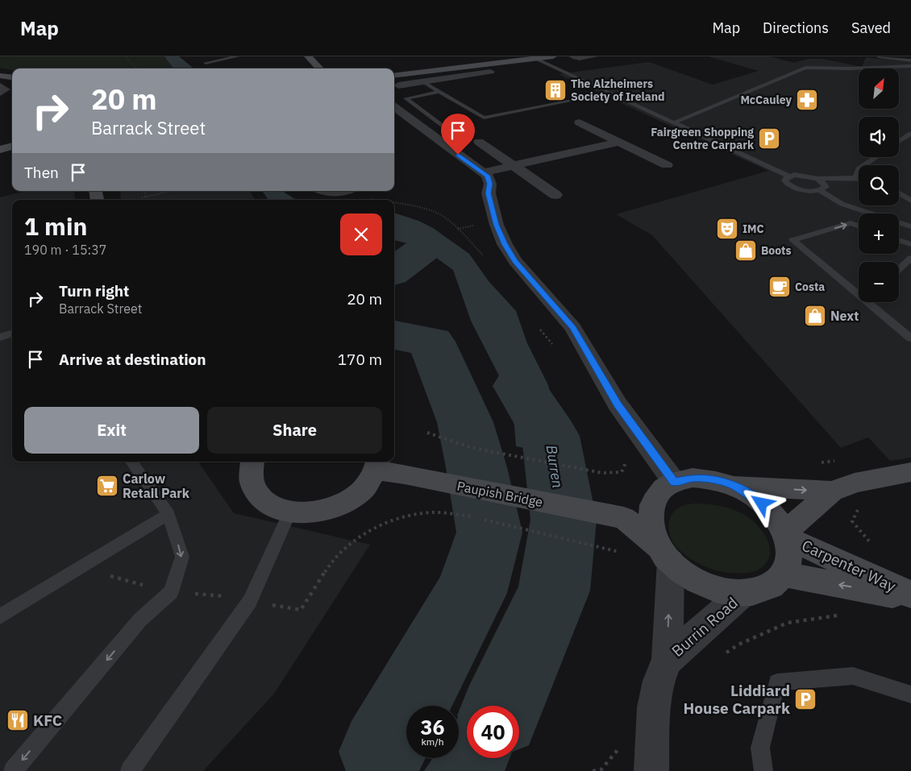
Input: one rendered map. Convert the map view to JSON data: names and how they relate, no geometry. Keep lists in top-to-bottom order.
{
  "streets": {
    "street": ["Paupish Bridge", "Carpenter Way", "Burrin Road"]
  },
  "crossings": [
    ["Paupish Bridge", "Carpenter Way"],
    ["Paupish Bridge", "Burrin Road"],
    ["Carpenter Way", "Burrin Road"]
  ],
  "water": ["Burren"],
  "places": {
    "building": ["The Alzheimers Society of Ireland"],
    "pharmacy": ["McCauley"],
    "parking": ["Fairgreen Shopping Centre Carpark", "Liddiard House Carpark"],
    "theatre": ["IMC"],
    "shop": ["Boots", "Next"],
    "cafe": ["Costa"],
    "supermarket": ["Carlow Retail Park"],
    "restaurant": ["KFC"]
  },
  "north": "top right",
  "page": {
    "header": "Map",
    "nav": ["Map", "Directions", "Saved"],
    "map_buttons": ["+", "−"],
    "turn": ["20 m", "Barrack Street"],
    "then": "Then",
    "heading": ["1 min", "190 m · 15:37"],
    "list": [
      {
        "name": "Turn right",
        "note": "Barrack Street",
        "value": "20 m"
      },
      {
        "name": "Arrive at destination",
        "value": "170 m"
      }
    ],
    "buttons": ["Exit", "Share"],
    "speed": "36 km/h",
    "limit": "40"
  }
}
